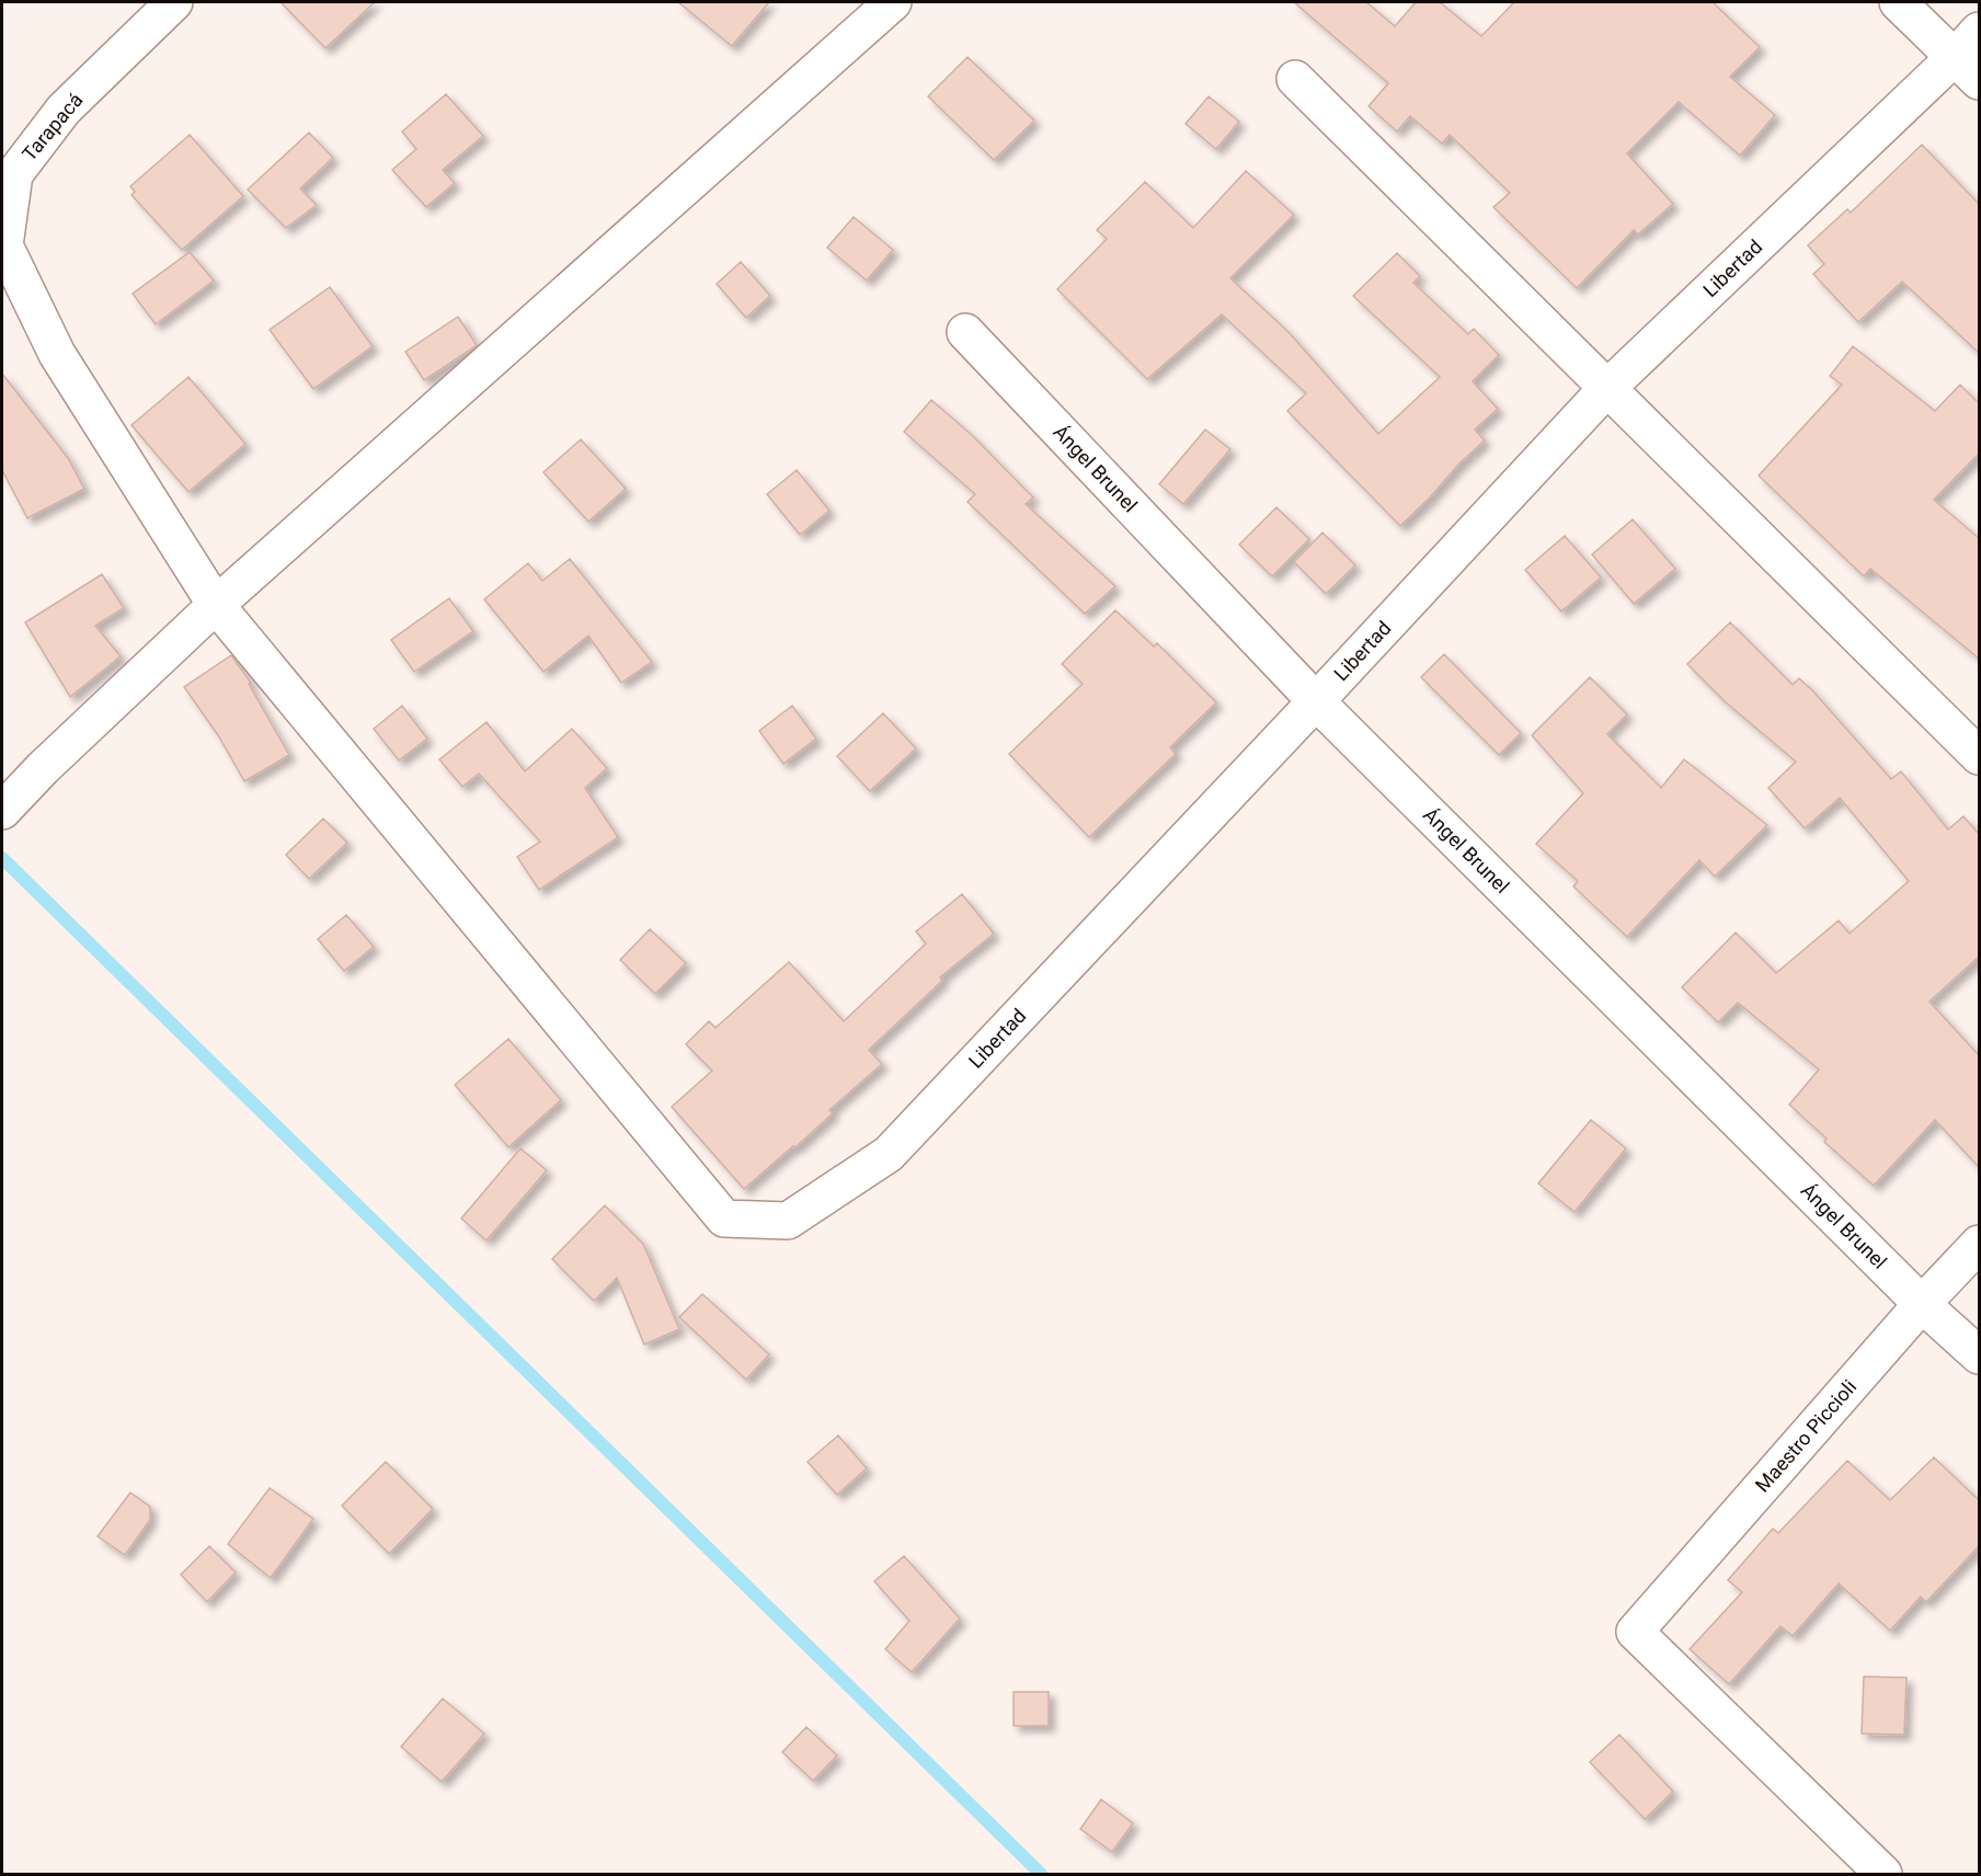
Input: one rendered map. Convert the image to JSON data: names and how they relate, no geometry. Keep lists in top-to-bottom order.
{
  "streets": {
    "street": [
      "Tarapacá",
      "Libertad",
      "Ángel Brunel",
      "Maestro Piccioli"
    ]
  },
  "crossings": [
    ["Tarapacá", "Libertad"],
    ["Libertad", "Ángel Brunel"],
    ["Ángel Brunel", "Maestro Piccioli"]
  ]
}
